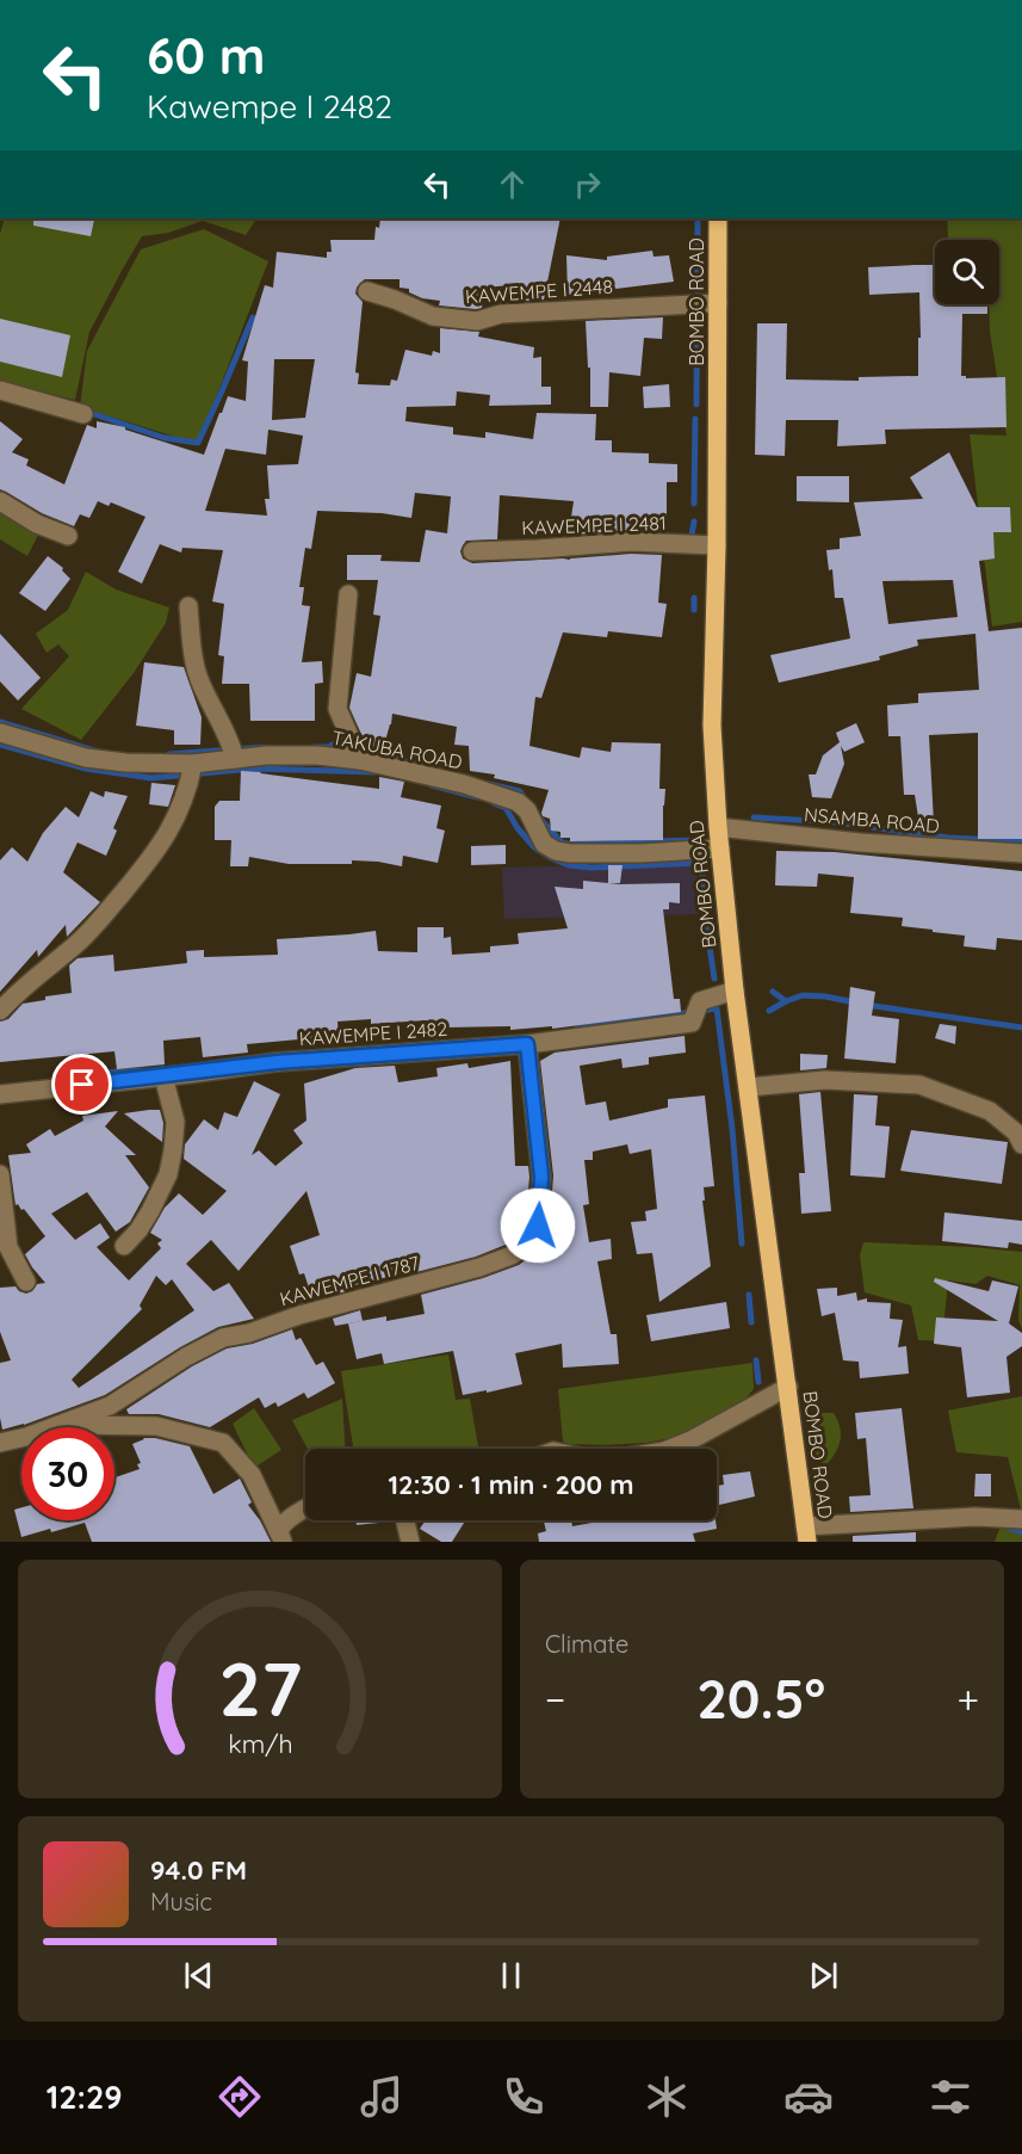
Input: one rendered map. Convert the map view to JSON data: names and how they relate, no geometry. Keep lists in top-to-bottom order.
{
  "streets": {
    "main road": ["BOMBO ROAD"],
    "street": [
      "KAWEMPE I 2448",
      "KAWEMPE I 2481",
      "TAKUBA ROAD",
      "NSAMBA ROAD",
      "KAWEMPE I 2482",
      "KAWEMPE I 1787"
    ]
  },
  "crossings": [
    ["KAWEMPE I 2448", "BOMBO ROAD"],
    ["BOMBO ROAD", "KAWEMPE I 2481"],
    ["BOMBO ROAD", "TAKUBA ROAD"],
    ["BOMBO ROAD", "NSAMBA ROAD"],
    ["BOMBO ROAD", "KAWEMPE I 2482"],
    ["KAWEMPE I 2482", "KAWEMPE I 1787"]
  ],
  "page": {
    "turn": ["60 m", "Kawempe I 2482"],
    "limit": "30",
    "trip": "12:30 · 1 min · 200 m",
    "tile": "Climate",
    "heat": ["−", "20.5°", "+"],
    "song": ["94.0 FM", "Music"],
    "tabs": "12:29",
    "gauge": ["27", "km/h"]
  }
}
